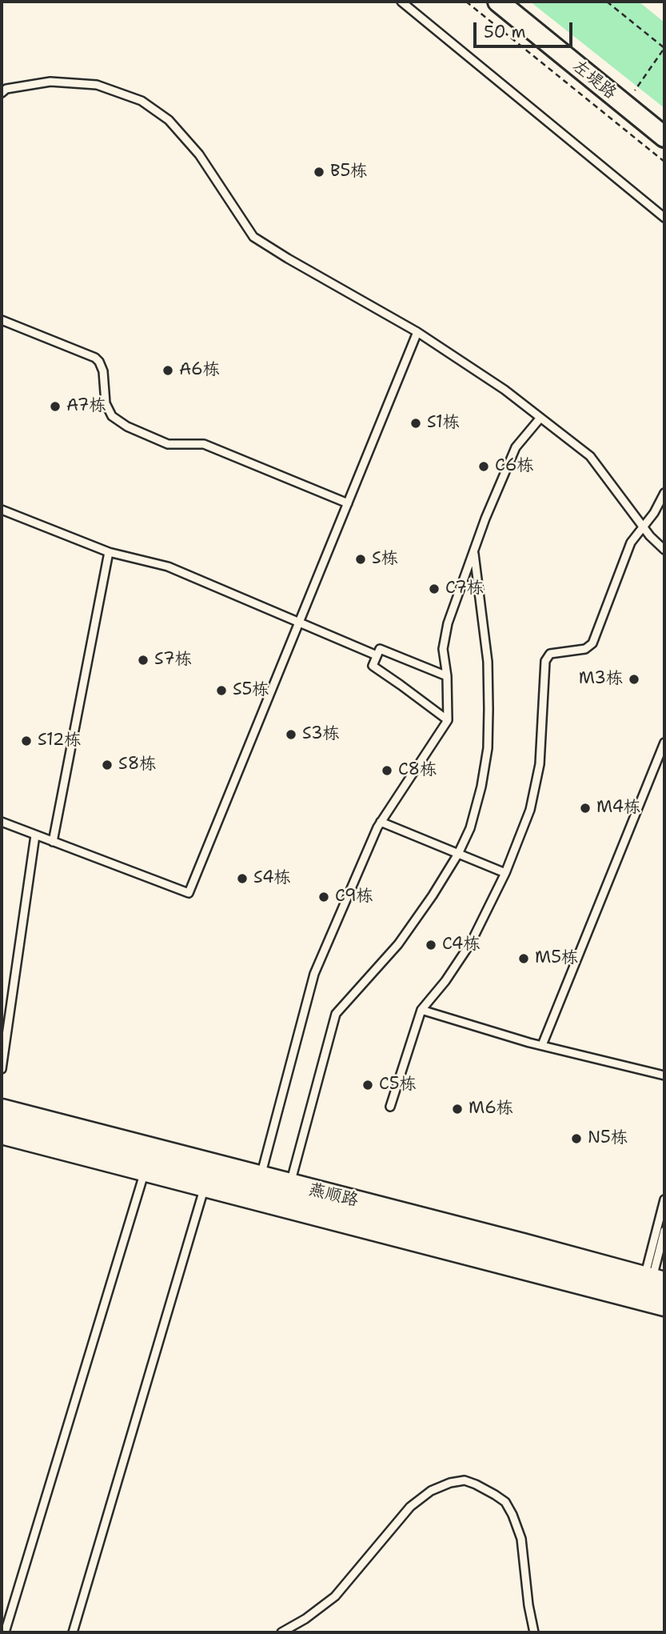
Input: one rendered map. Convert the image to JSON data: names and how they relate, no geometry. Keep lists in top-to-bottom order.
{
  "streets": {
    "main road": ["燕顺路"],
    "street": ["左堤路"]
  },
  "places": [
    "B5栋",
    "A6栋",
    "A7栋",
    "S1栋",
    "C6栋",
    "S栋",
    "C7栋",
    "S7栋",
    "M3栋",
    "S5栋",
    "S3栋",
    "S12栋",
    "S8栋",
    "C8栋",
    "M4栋",
    "S4栋",
    "C9栋",
    "C4栋",
    "M5栋",
    "C5栋",
    "M6栋",
    "N5栋"
  ],
  "scale_bar": "50 m"
}
